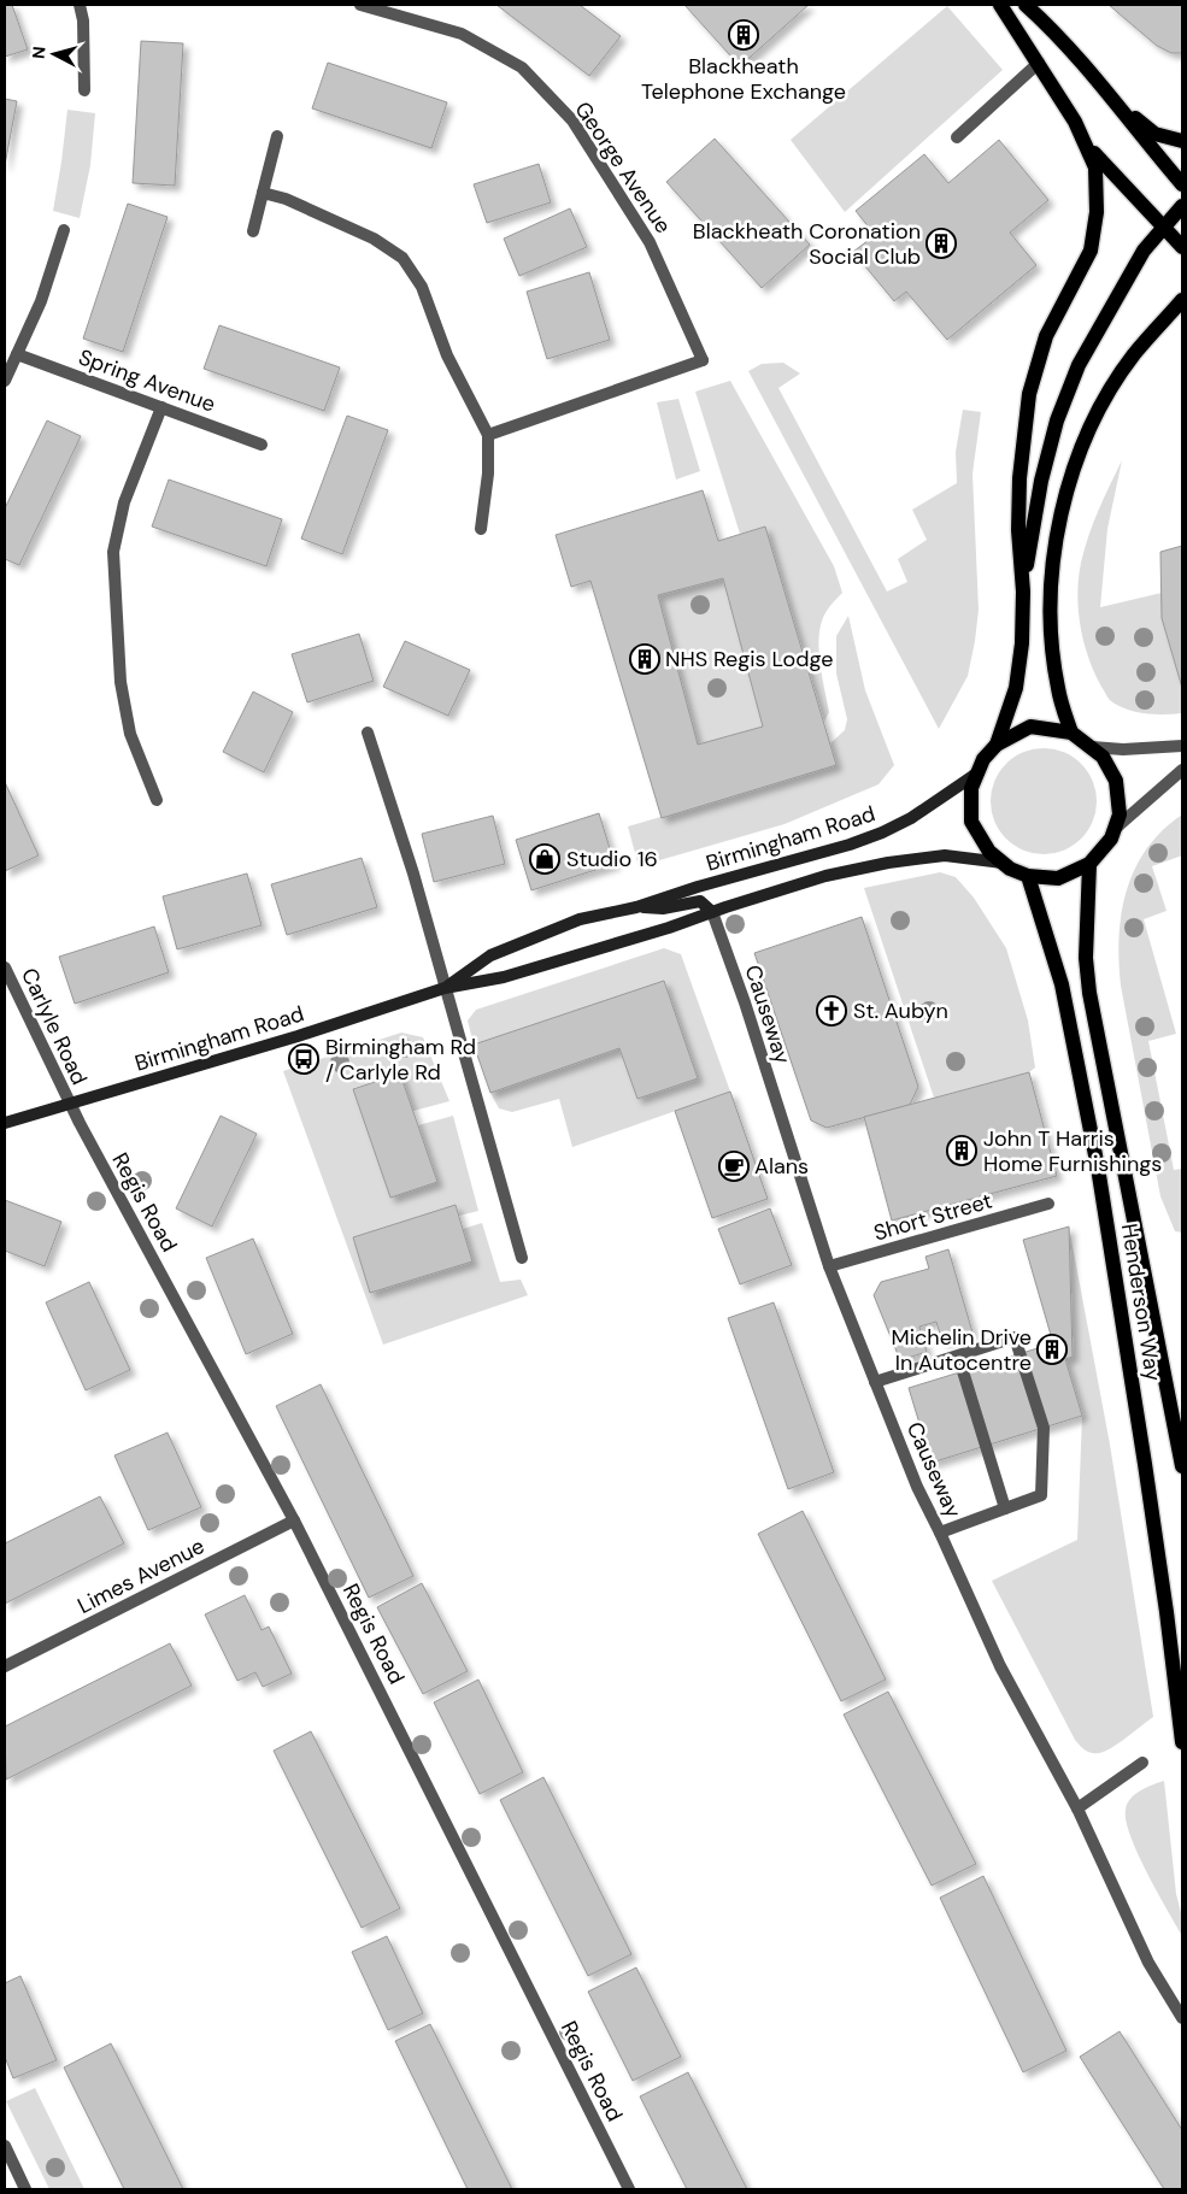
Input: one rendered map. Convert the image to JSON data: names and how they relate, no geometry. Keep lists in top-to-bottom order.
{
  "streets": {
    "main road": ["Birmingham Road", "Henderson Way"],
    "street": [
      "George Avenue",
      "Spring Avenue",
      "Causeway",
      "Carlyle Road",
      "Regis Road",
      "Short Street",
      "Limes Avenue"
    ]
  },
  "crossings": [
    ["Birmingham Road", "Causeway"],
    ["Birmingham Road", "Carlyle Road"],
    ["Birmingham Road", "Regis Road"],
    ["Birmingham Road", "Henderson Way"],
    ["Causeway", "Short Street"],
    ["Carlyle Road", "Regis Road"],
    ["Regis Road", "Limes Avenue"]
  ],
  "places": {
    "building": [
      "Blackheath Telephone Exchange",
      "Blackheath Coronation Social Club",
      "NHS Regis Lodge",
      "John T Harris Home Furnishings",
      "Michelin Drive In Autocentre"
    ],
    "shop": ["Studio 16"],
    "church": ["St. Aubyn"],
    "bus stop": ["Birmingham Rd / Carlyle Rd"],
    "cafe": ["Alans"]
  },
  "north": "left"
}
